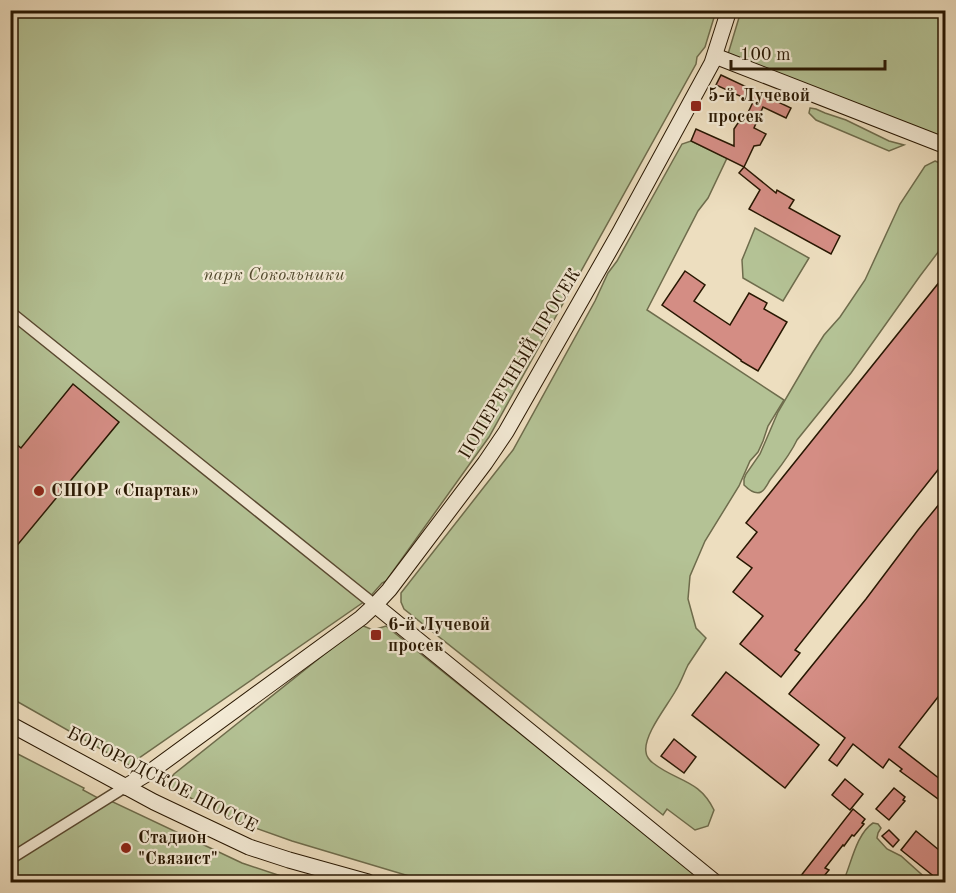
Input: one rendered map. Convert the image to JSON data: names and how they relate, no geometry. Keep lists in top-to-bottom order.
{
  "streets": {
    "street": ["ПОПЕРЕЧНЫЙ ПРОСЕК", "БОГОРОДСКОЕ ШОССЕ"]
  },
  "crossings": [
    ["ПОПЕРЕЧНЫЙ ПРОСЕК", "БОГОРОДСКОЕ ШОССЕ"]
  ],
  "parks": ["парк Сокольники"],
  "places": {
    "transit": ["5-й Лучевой просек", "6-й Лучевой просек"],
    "other": ["СШОР «Спартак»", "Стадион \"Связист\""]
  },
  "scale_bar": "100 m"
}
